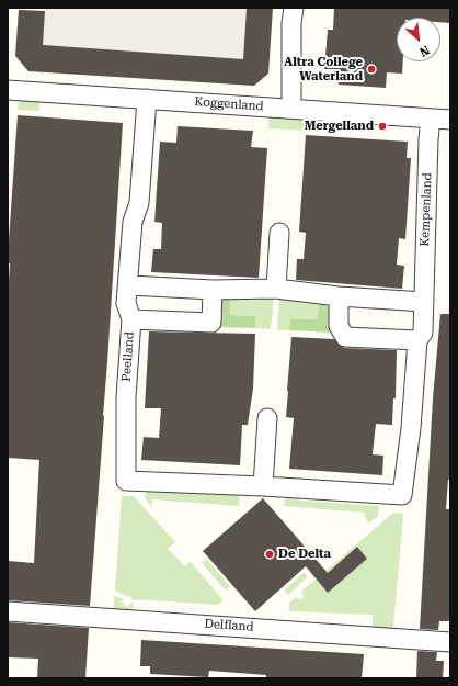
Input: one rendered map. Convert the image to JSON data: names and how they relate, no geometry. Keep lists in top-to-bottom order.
{
  "streets": {
    "street": [
      "Koggenland",
      "Kempenland",
      "Peelland",
      "Delfland"
    ]
  },
  "crossings": [
    ["Koggenland", "Kempenland"],
    ["Koggenland", "Peelland"],
    ["Kempenland", "Peelland"]
  ],
  "places": ["Altra College Waterland", "Mergelland", "De Delta"],
  "north": "bottom right"
}
